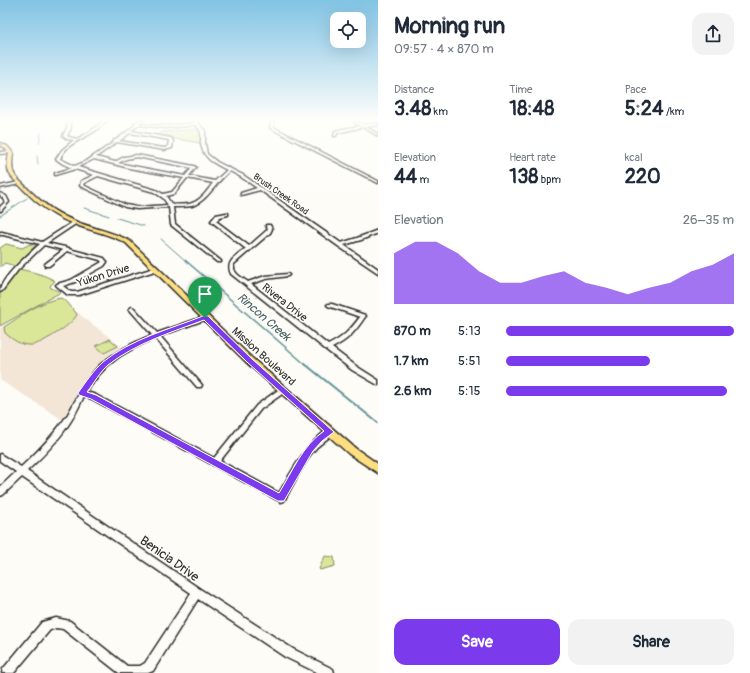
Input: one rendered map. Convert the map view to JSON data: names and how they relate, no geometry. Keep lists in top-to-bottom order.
{
  "streets": {
    "main road": ["Mission Boulevard"],
    "street": [
      "Brush Creek Road",
      "Yukon Drive",
      "Rivera Drive",
      "Benicia Drive"
    ]
  },
  "crossings": [
    ["Yukon Drive", "Mission Boulevard"]
  ],
  "water": ["Rincon Creek"],
  "page": {
    "heading": ["Morning run", "09:57 · 4 × 870 m"],
    "stats": [
      ["Distance", "3.48 km"],
      ["Time", "18:48"],
      ["Pace", "5:24 /km"],
      ["Elevation", "44 m"],
      ["Heart rate", "138 bpm"],
      ["kcal", "220"]
    ],
    "chart": ["Elevation", "26–35 m"],
    "list": [
      {
        "name": "870 m",
        "note": "5:13"
      },
      {
        "name": "1.7 km",
        "note": "5:51"
      },
      {
        "name": "2.6 km",
        "note": "5:15"
      }
    ],
    "buttons": ["Save", "Share"]
  }
}
